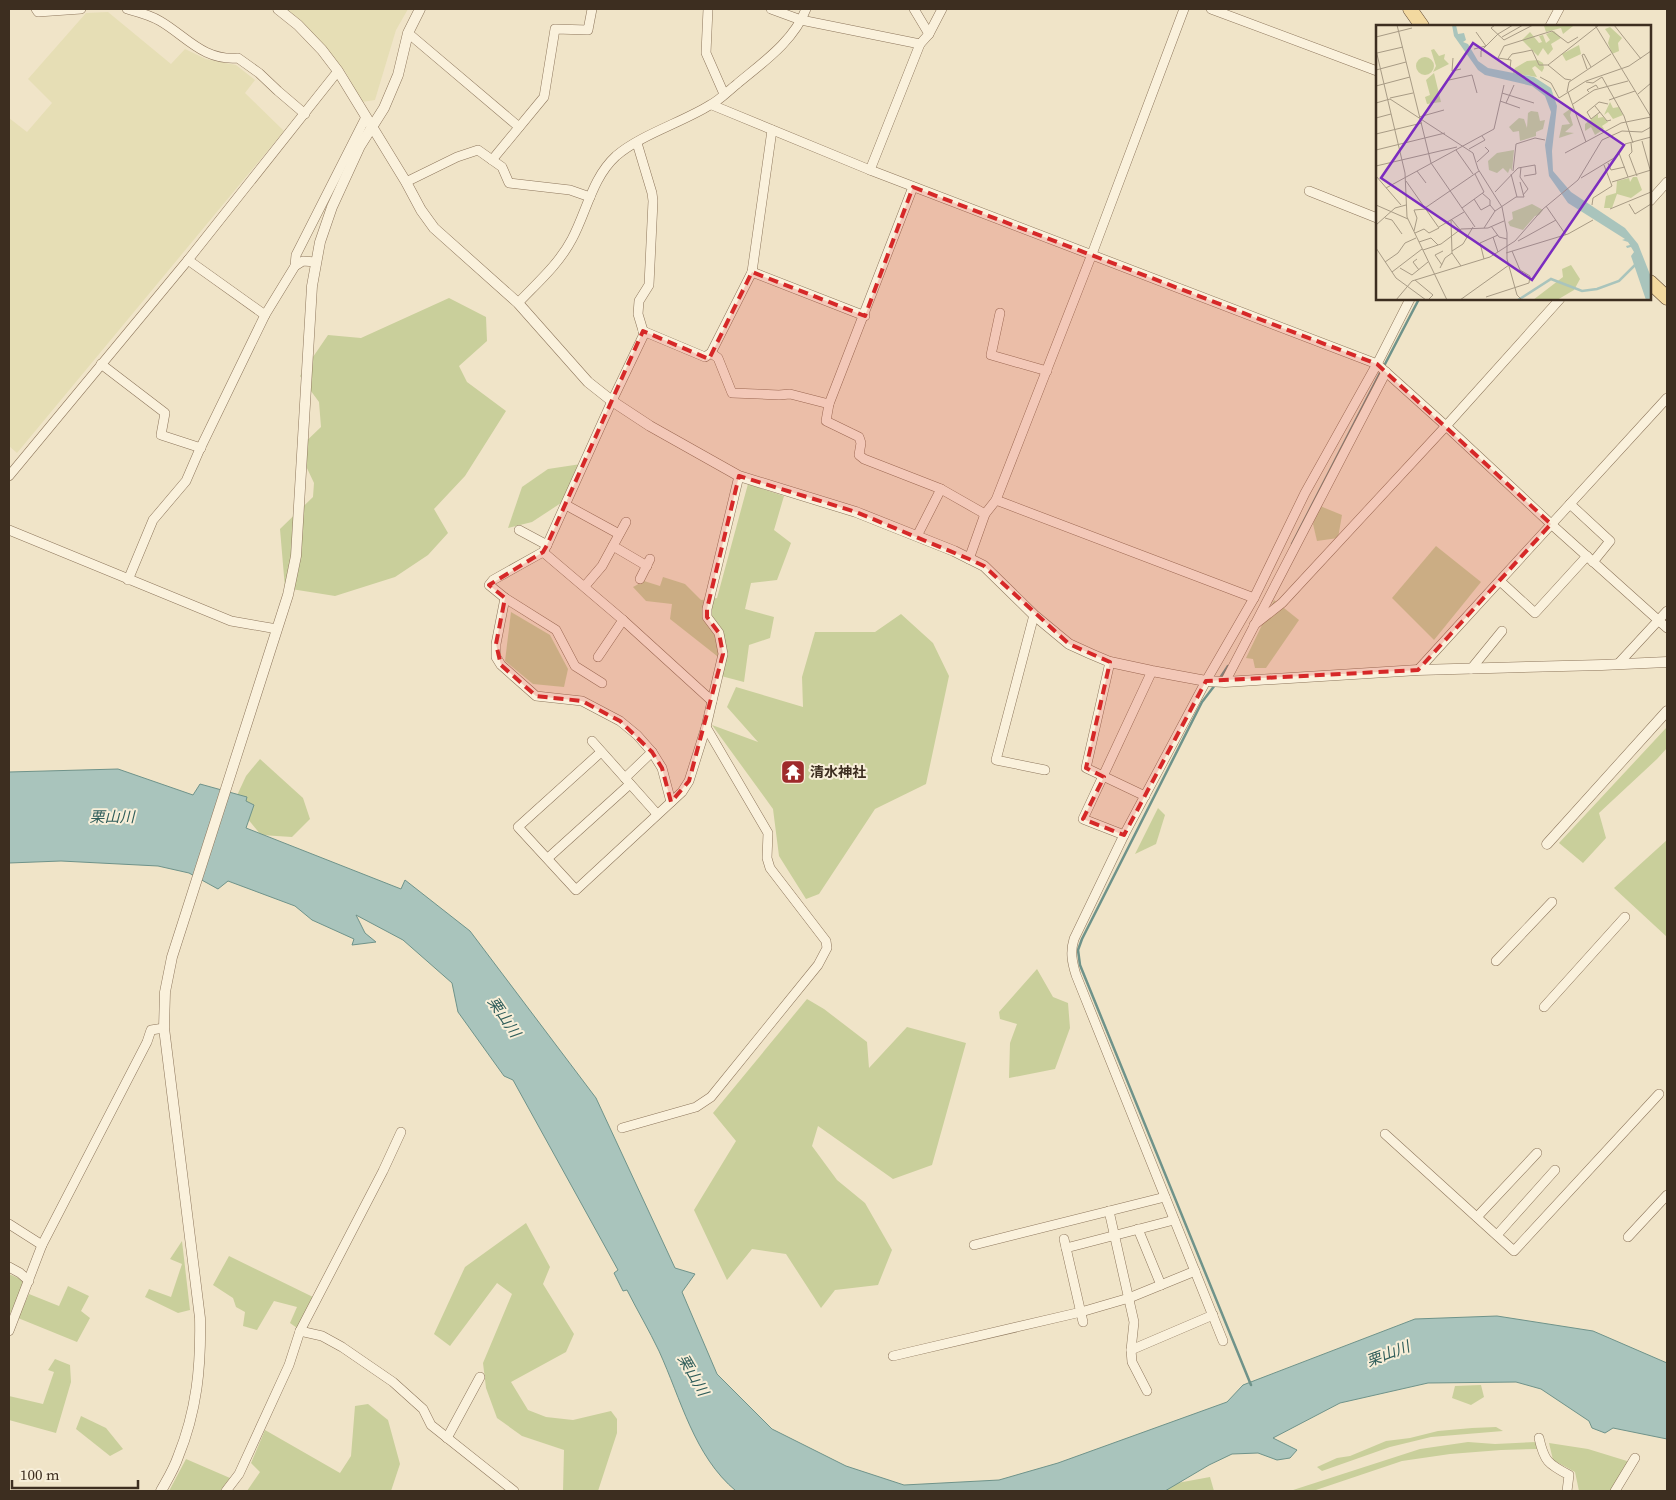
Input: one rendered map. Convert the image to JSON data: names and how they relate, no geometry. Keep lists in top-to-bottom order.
{
  "water": ["栗山川"],
  "places": {
    "temple": ["清水神社"]
  },
  "scale_bar": "100 m"
}
